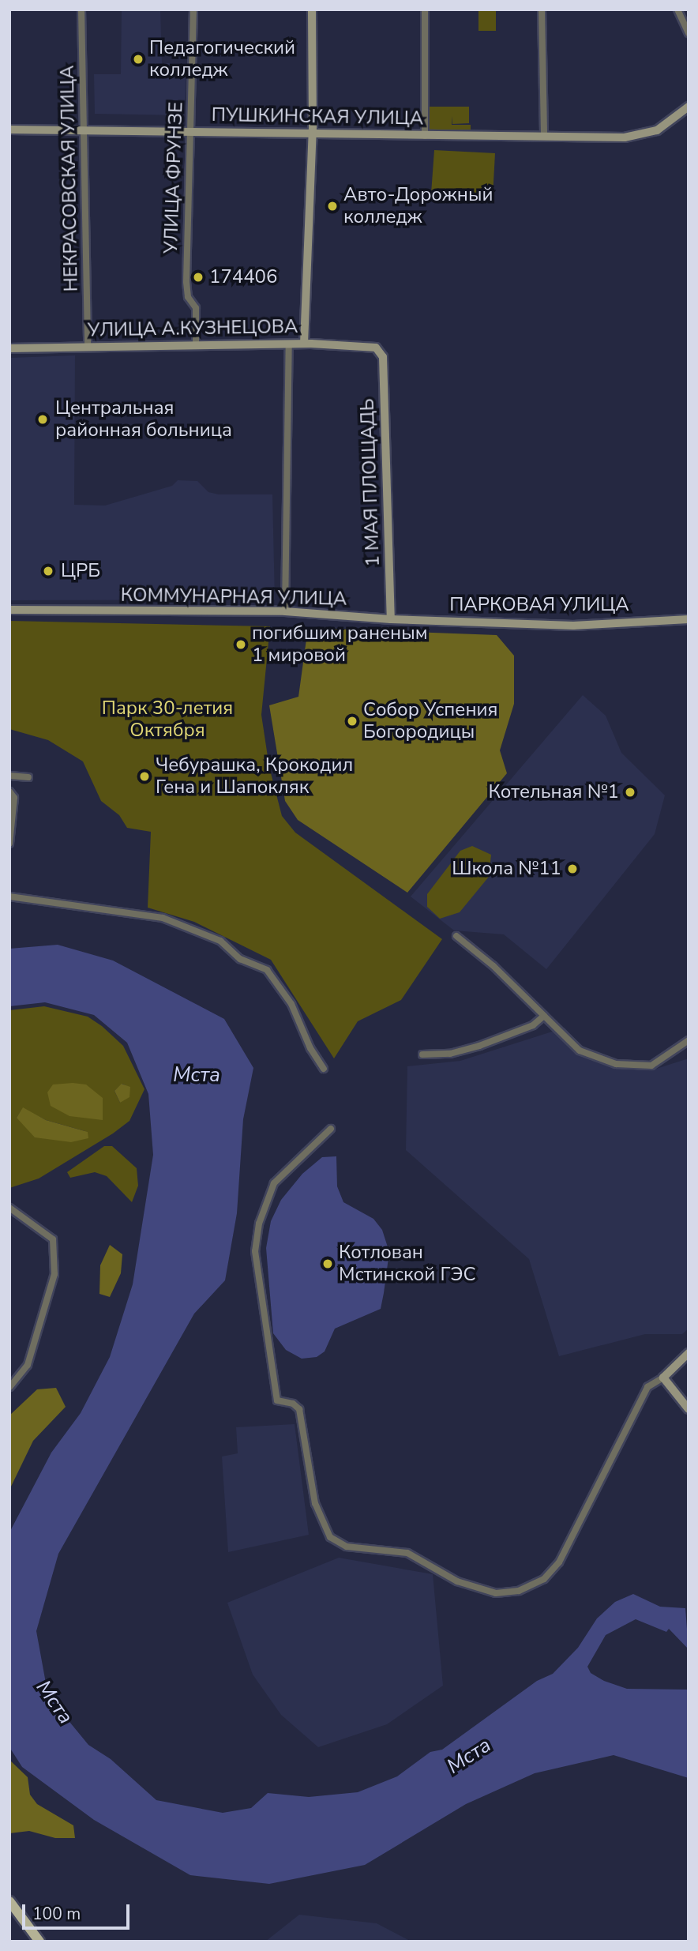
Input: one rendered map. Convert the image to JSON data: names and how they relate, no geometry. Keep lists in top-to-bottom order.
{
  "streets": {
    "main road": [
      "ПУШКИНСКАЯ УЛИЦА",
      "УЛИЦА А.КУЗНЕЦОВА",
      "1 МАЯ ПЛОЩАДЬ",
      "КОММУНАРНАЯ УЛИЦА",
      "ПАРКОВАЯ УЛИЦА"
    ],
    "street": ["УЛИЦА ФРУНЗЕ", "НЕКРАСОВСКАЯ УЛИЦА"]
  },
  "crossings": [
    ["ПУШКИНСКАЯ УЛИЦА", "УЛИЦА ФРУНЗЕ"],
    ["ПУШКИНСКАЯ УЛИЦА", "НЕКРАСОВСКАЯ УЛИЦА"],
    ["УЛИЦА ФРУНЗЕ", "УЛИЦА А.КУЗНЕЦОВА"],
    ["НЕКРАСОВСКАЯ УЛИЦА", "УЛИЦА А.КУЗНЕЦОВА"],
    ["УЛИЦА А.КУЗНЕЦОВА", "1 МАЯ ПЛОЩАДЬ"],
    ["1 МАЯ ПЛОЩАДЬ", "КОММУНАРНАЯ УЛИЦА"],
    ["1 МАЯ ПЛОЩАДЬ", "ПАРКОВАЯ УЛИЦА"],
    ["КОММУНАРНАЯ УЛИЦА", "ПАРКОВАЯ УЛИЦА"]
  ],
  "water": ["Мста"],
  "parks": ["Парк 30-летия Октября"],
  "places": [
    "Педагогический колледж",
    "Авто-Дорожный колледж",
    "174406",
    "Центральная районная больница",
    "ЦРБ",
    "погибшим раненым 1 мировой",
    "Собор Успения Богородицы",
    "Чебурашка, Крокодил Гена и Шапокляк",
    "Котельная №1",
    "Школа №11",
    "Котлован Мстинской ГЭС"
  ],
  "scale_bar": "100 m"
}
